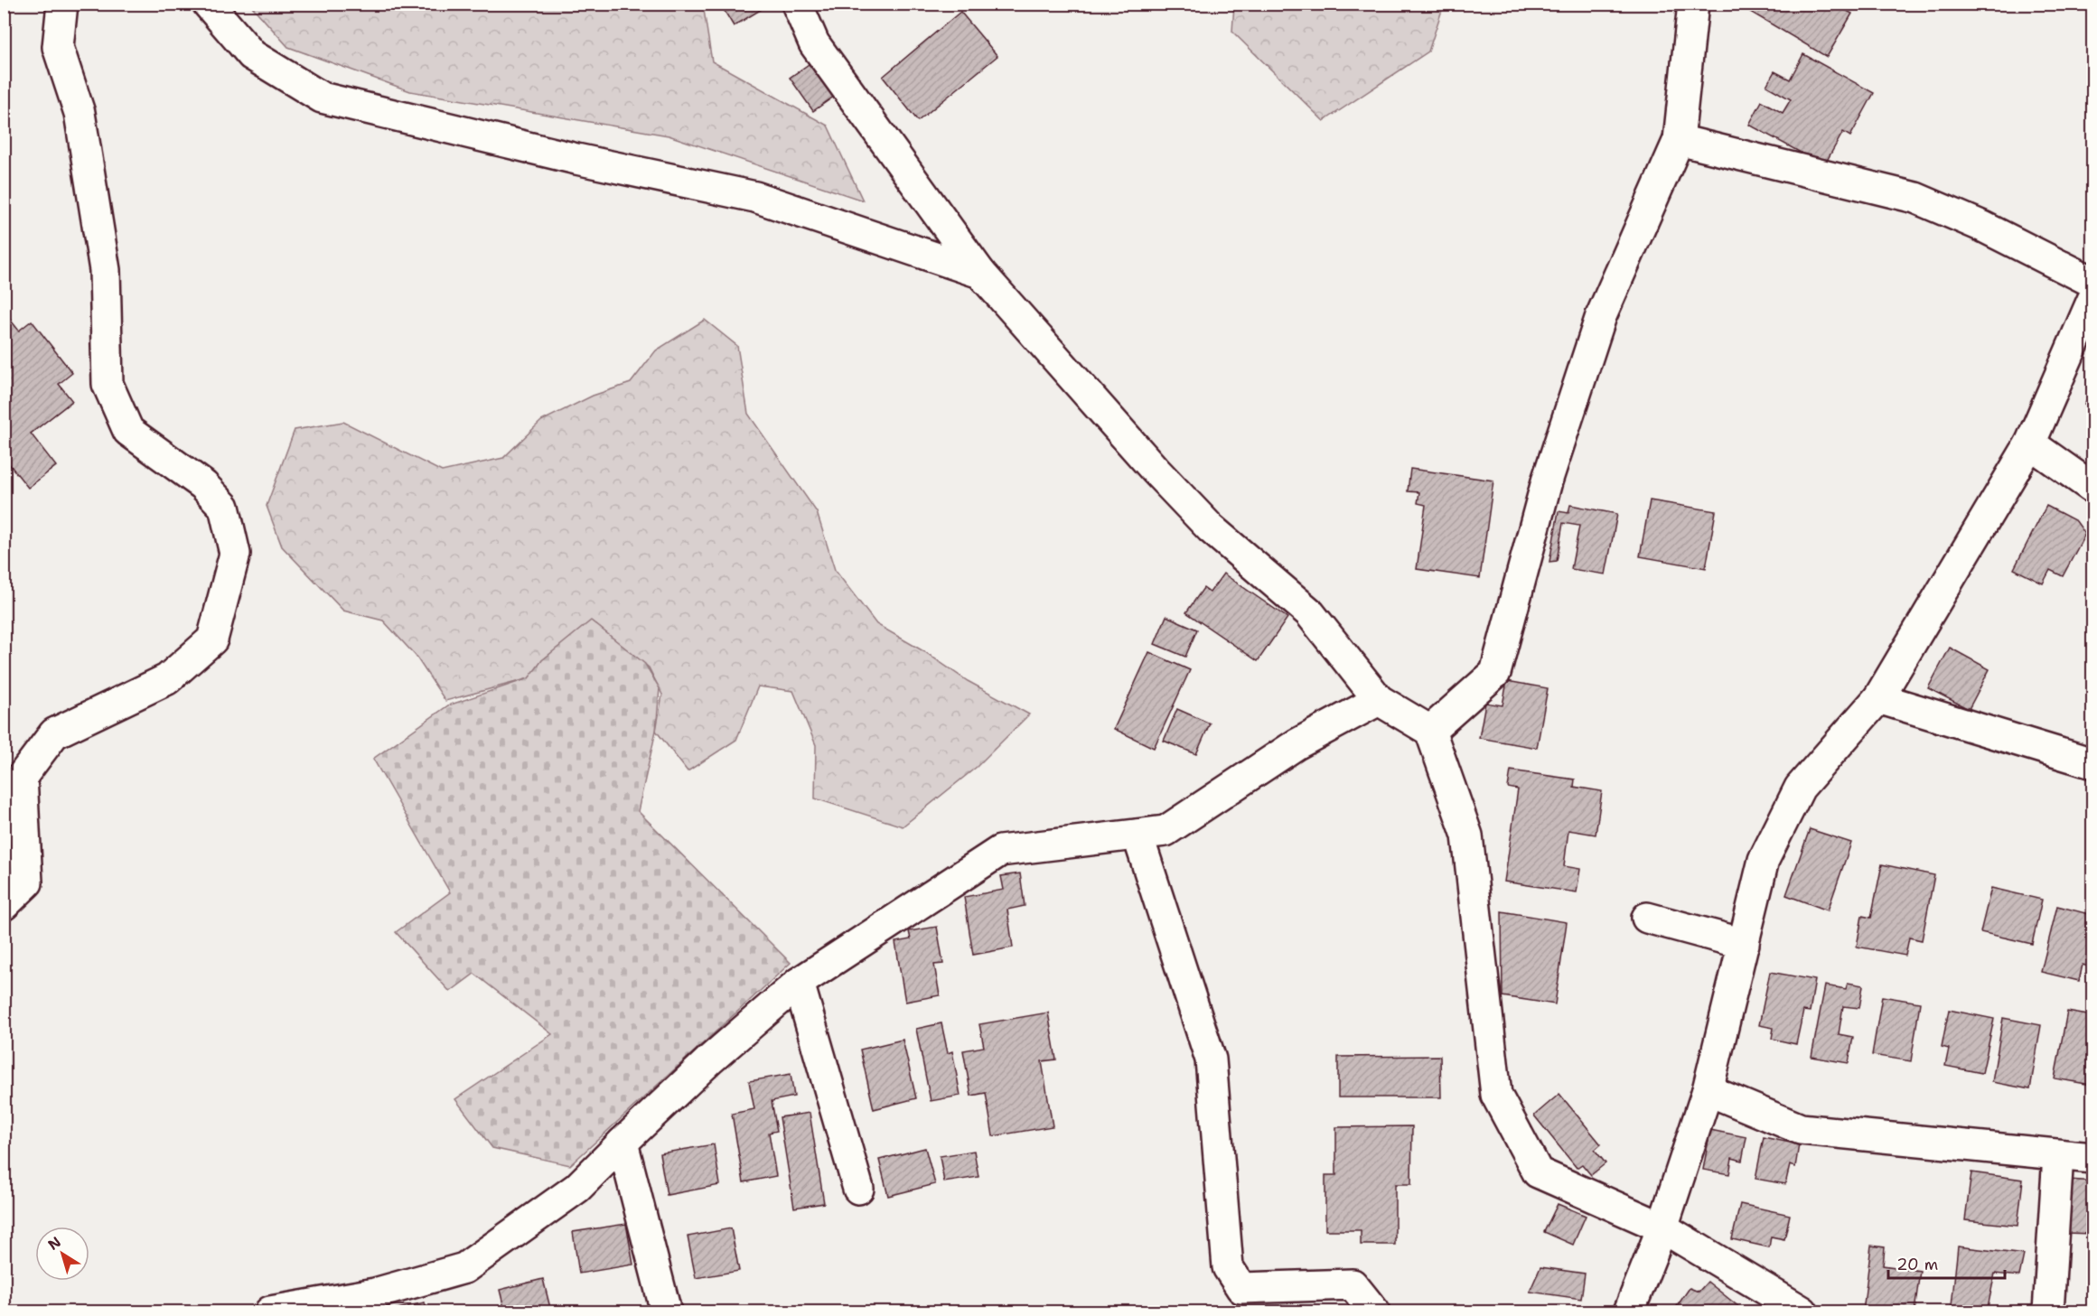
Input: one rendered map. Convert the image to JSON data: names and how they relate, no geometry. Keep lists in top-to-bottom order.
{
  "scale_bar": "20 m",
  "north": "top left"
}
